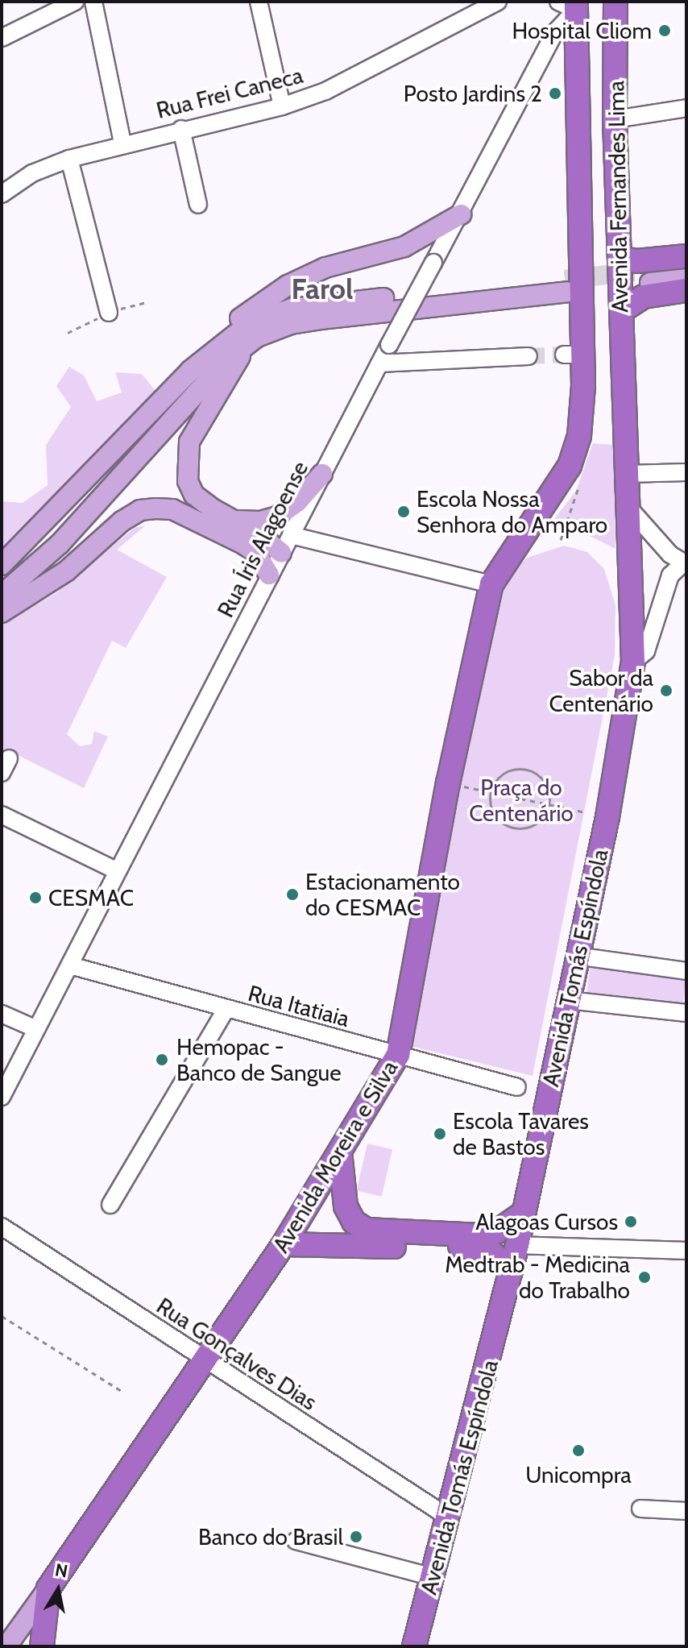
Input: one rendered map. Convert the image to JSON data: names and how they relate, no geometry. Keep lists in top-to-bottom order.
{
  "streets": {
    "highway": ["Avenida Fernandes Lima", "Avenida Tomás Espíndola", "Avenida Moreira e Silva"],
    "street": [
      "Rua Frei Caneca",
      "Rua Íris Alagoense",
      "Rua Itatiaia",
      "Rua Gonçalves Dias"
    ]
  },
  "crossings": [
    ["Avenida Fernandes Lima", "Rua Íris Alagoense"],
    ["Avenida Fernandes Lima", "Avenida Tomás Espíndola"],
    ["Avenida Fernandes Lima", "Avenida Moreira e Silva"],
    ["Rua Íris Alagoense", "Rua Itatiaia"],
    ["Avenida Tomás Espíndola", "Rua Gonçalves Dias"],
    ["Rua Itatiaia", "Avenida Moreira e Silva"],
    ["Avenida Moreira e Silva", "Rua Gonçalves Dias"]
  ],
  "districts": ["Farol"],
  "parks": ["Praça do Centenário"],
  "places": [
    "Hospital Cliom",
    "Posto Jardins 2",
    "Escola Nossa Senhora do Amparo",
    "Sabor da Centenário",
    "Estacionamento do CESMAC",
    "CESMAC",
    "Hemopac - Banco de Sangue",
    "Escola Tavares de Bastos",
    "Alagoas Cursos",
    "Medtrab - Medicina do Trabalho",
    "Unicompra",
    "Banco do Brasil"
  ],
  "north": "top"
}
